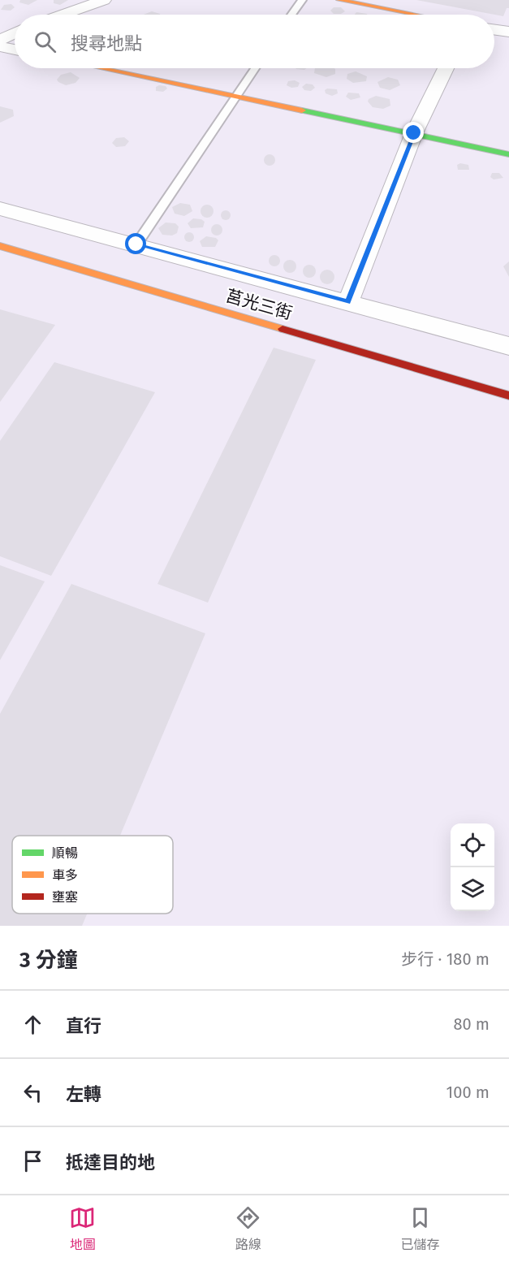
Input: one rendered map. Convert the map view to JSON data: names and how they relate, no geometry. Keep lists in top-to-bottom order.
{
  "streets": {
    "street": ["莒光三街"]
  },
  "legend": ["順暢", "車多", "壅塞"],
  "page": {
    "search": "搜尋地點",
    "heading": ["3 分鐘", "步行 · 180 m"],
    "list": [
      ["直行", "80 m"],
      ["左轉", "100 m"],
      "抵達目的地"
    ],
    "nav": ["地圖", "路線", "已儲存"]
  }
}
